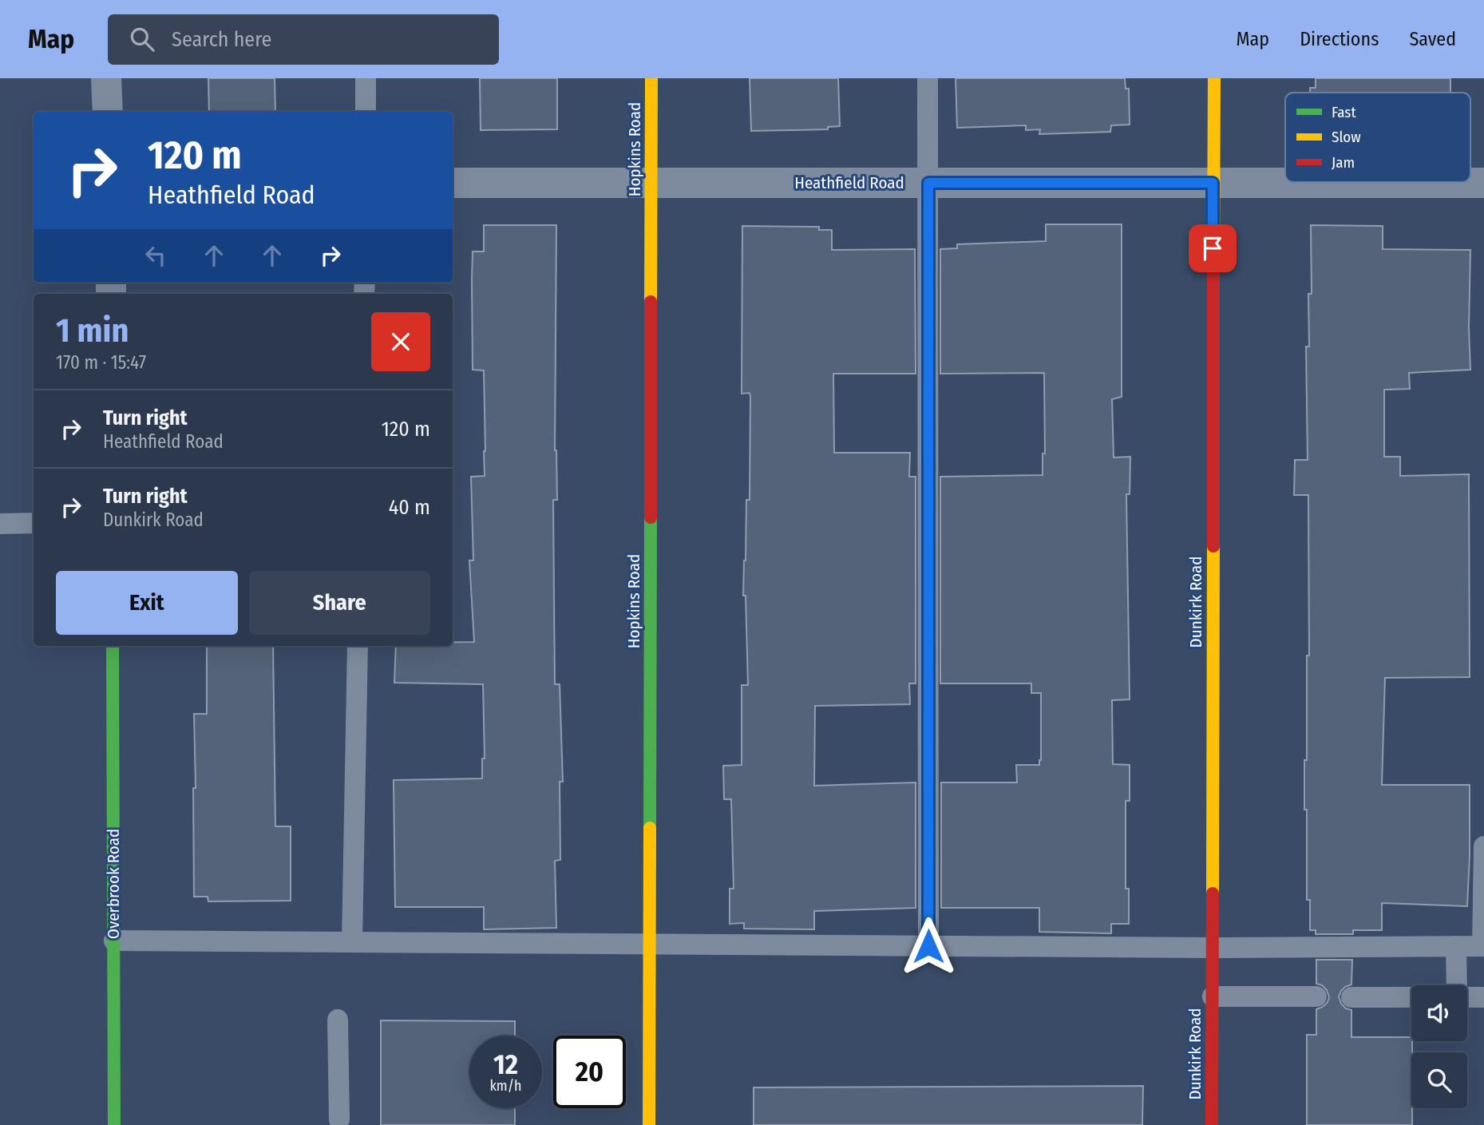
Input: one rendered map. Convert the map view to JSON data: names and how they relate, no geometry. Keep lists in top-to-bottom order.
{
  "streets": {
    "street": [
      "Hopkins Road",
      "Heathfield Road",
      "Dunkirk Road",
      "Overbrook Road"
    ]
  },
  "crossings": [
    ["Hopkins Road", "Heathfield Road"],
    ["Heathfield Road", "Dunkirk Road"]
  ],
  "legend": ["Fast", "Slow", "Jam"],
  "page": {
    "header": "Map",
    "search": "Search here",
    "nav": ["Map", "Directions", "Saved"],
    "turn": ["120 m", "Heathfield Road"],
    "heading": ["1 min", "170 m · 15:47"],
    "list": [
      {
        "name": "Turn right",
        "note": "Heathfield Road",
        "value": "120 m"
      },
      {
        "name": "Turn right",
        "note": "Dunkirk Road",
        "value": "40 m"
      }
    ],
    "buttons": ["Exit", "Share"],
    "speed": "12 km/h",
    "limit": "20"
  }
}
